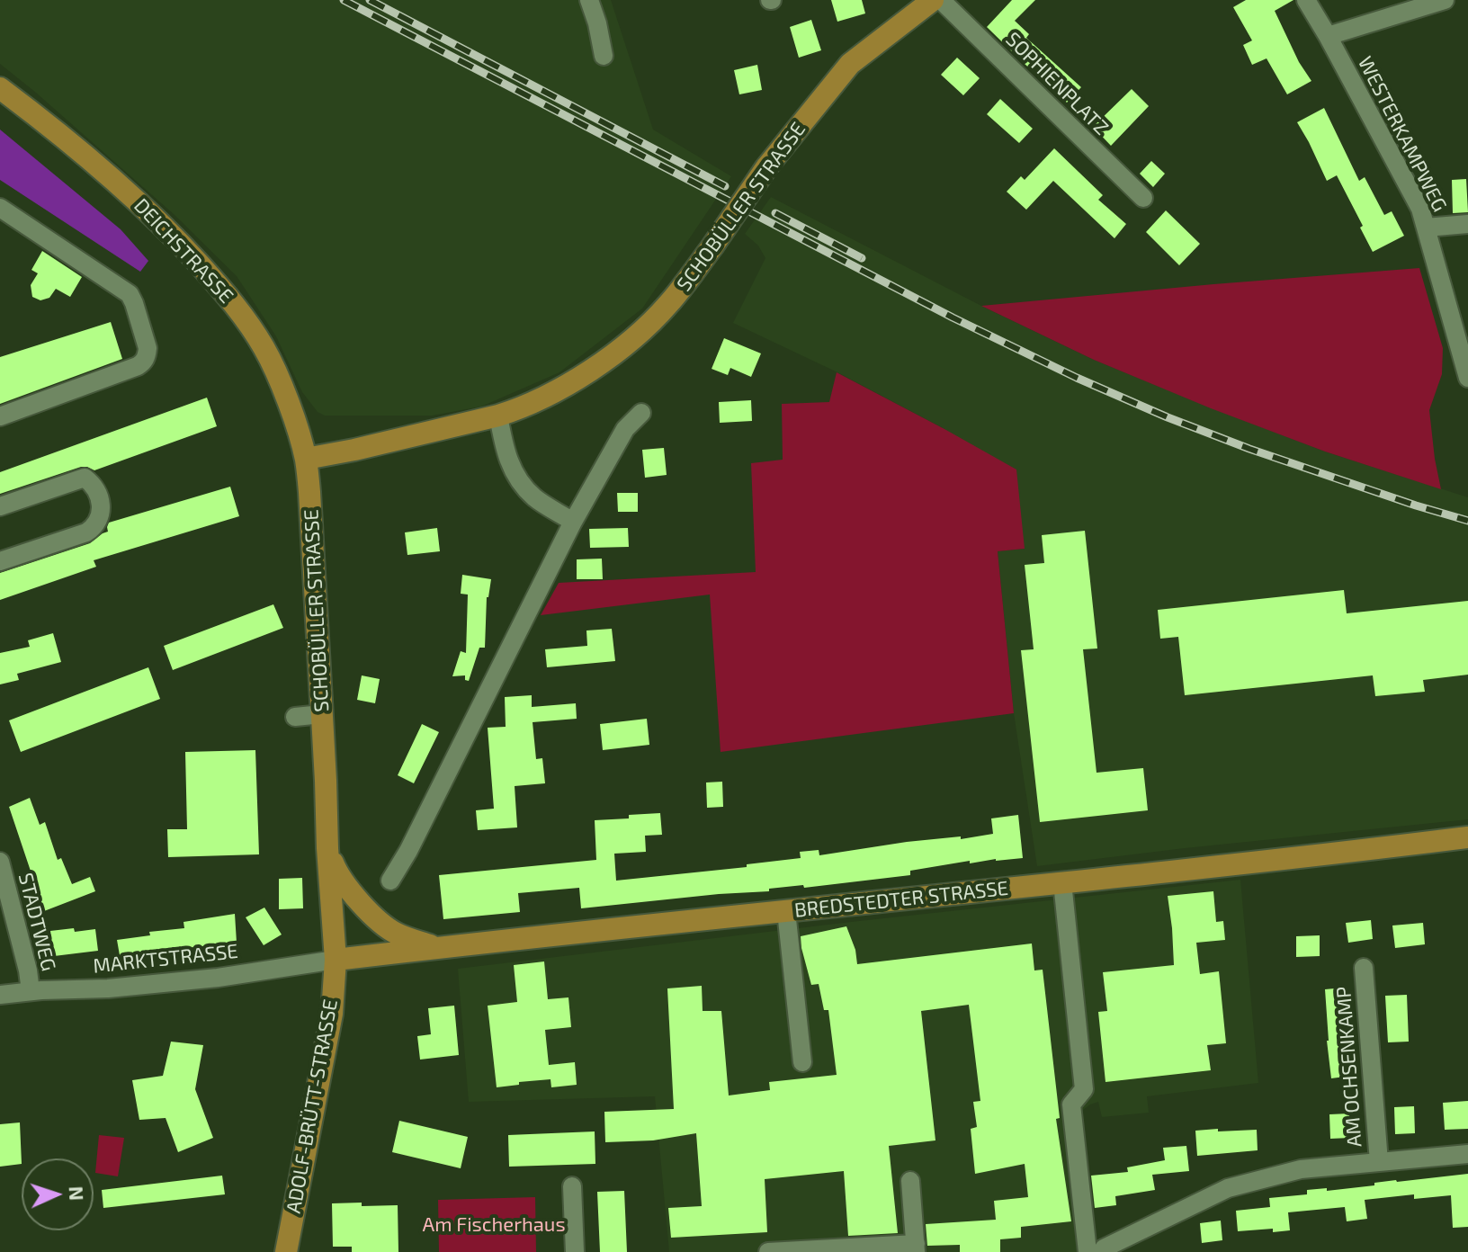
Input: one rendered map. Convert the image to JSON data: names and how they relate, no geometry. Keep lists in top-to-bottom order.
{
  "streets": {
    "main road": [
      "SCHOBÜLLER STRASSE",
      "DEICHSTRASSE",
      "BREDSTEDTER STRASSE",
      "ADOLF-BRÜTT-STRASSE"
    ],
    "street": [
      "SOPHIENPLATZ",
      "WESTERKAMPWEG",
      "STADTWEG",
      "MARKTSTRASSE",
      "AM OCHSENKAMP"
    ]
  },
  "crossings": [
    ["SCHOBÜLLER STRASSE", "DEICHSTRASSE"],
    ["SCHOBÜLLER STRASSE", "BREDSTEDTER STRASSE"],
    ["SCHOBÜLLER STRASSE", "MARKTSTRASSE"],
    ["SCHOBÜLLER STRASSE", "ADOLF-BRÜTT-STRASSE"],
    ["BREDSTEDTER STRASSE", "MARKTSTRASSE"],
    ["BREDSTEDTER STRASSE", "ADOLF-BRÜTT-STRASSE"],
    ["STADTWEG", "MARKTSTRASSE"],
    ["MARKTSTRASSE", "ADOLF-BRÜTT-STRASSE"]
  ],
  "parks": ["Am Fischerhaus"],
  "north": "right"
}
